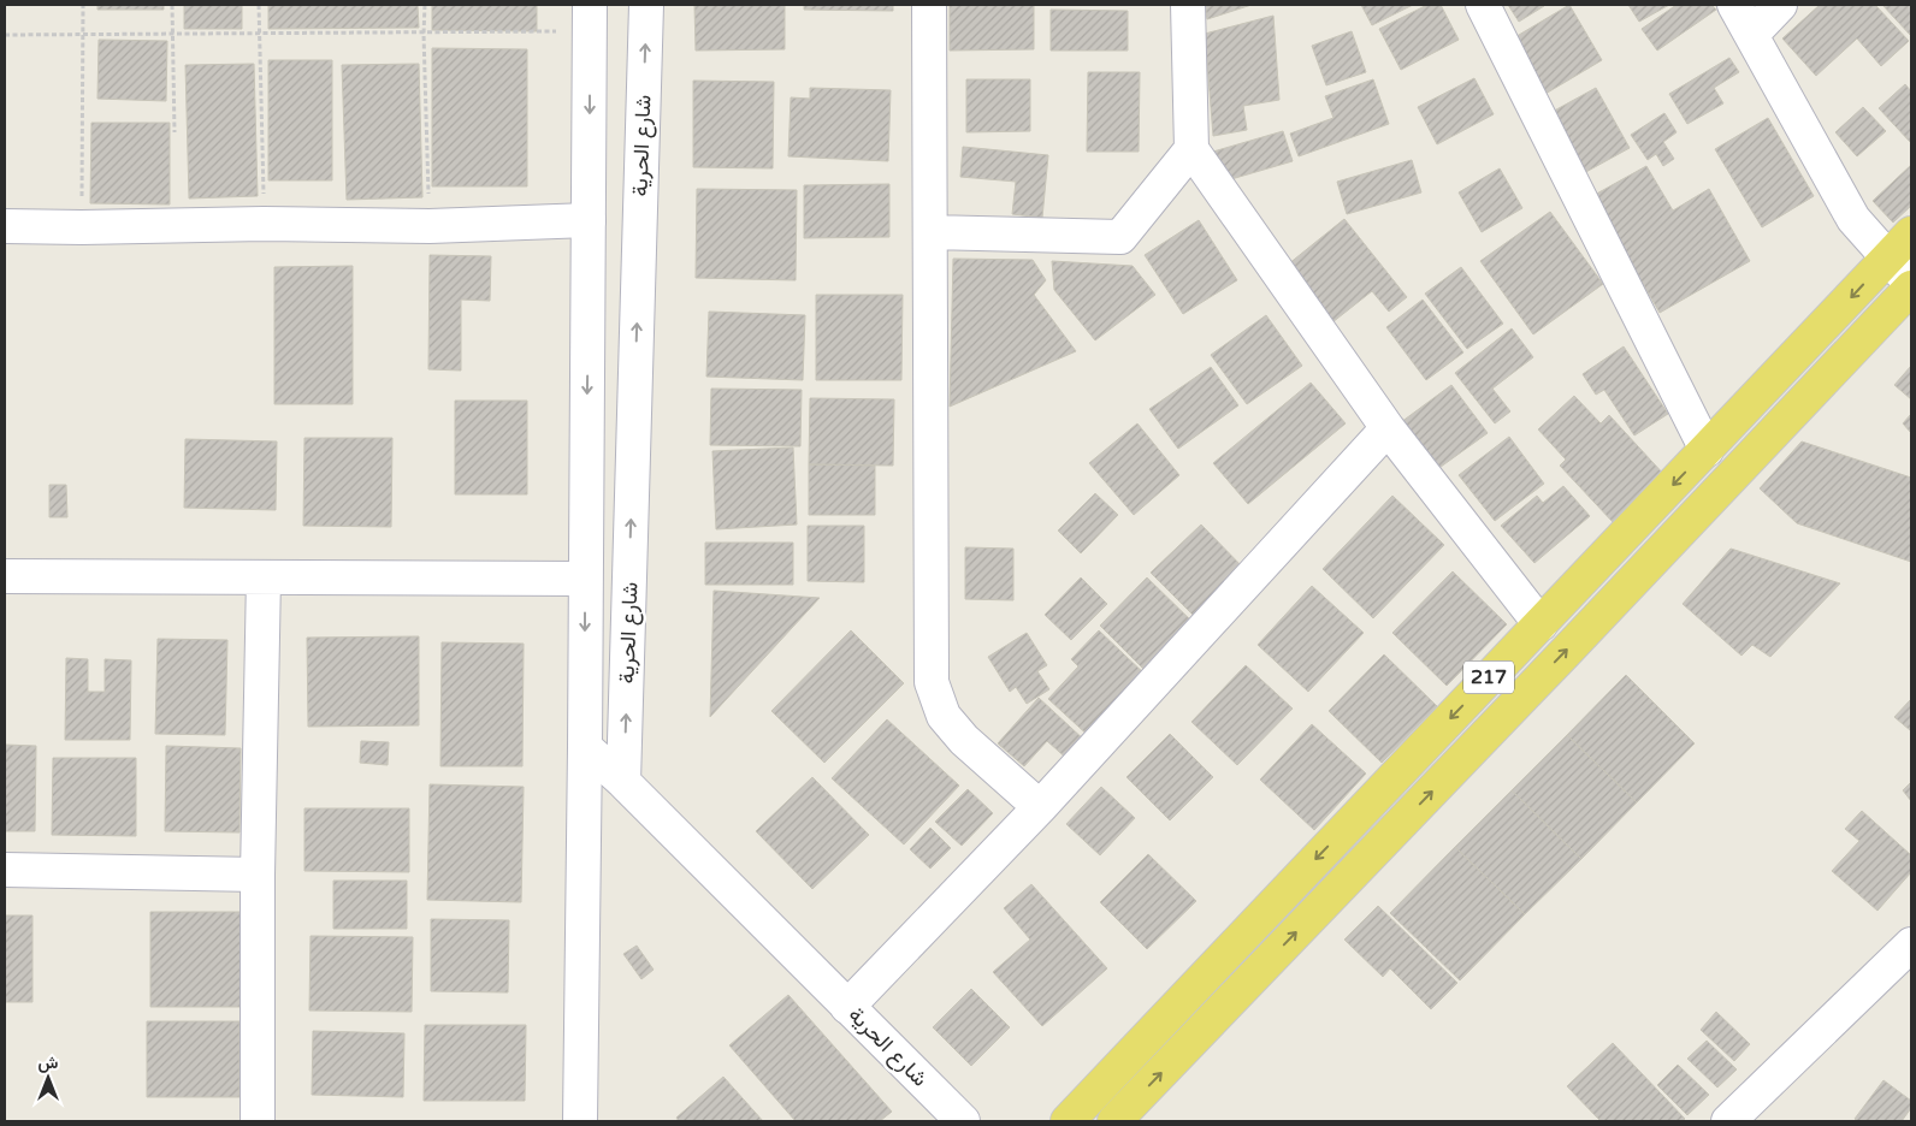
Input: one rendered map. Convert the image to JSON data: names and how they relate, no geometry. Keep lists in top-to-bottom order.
{
  "streets": {
    "main road": ["217"],
    "street": ["شارع الحرية"]
  },
  "north": "top"
}
